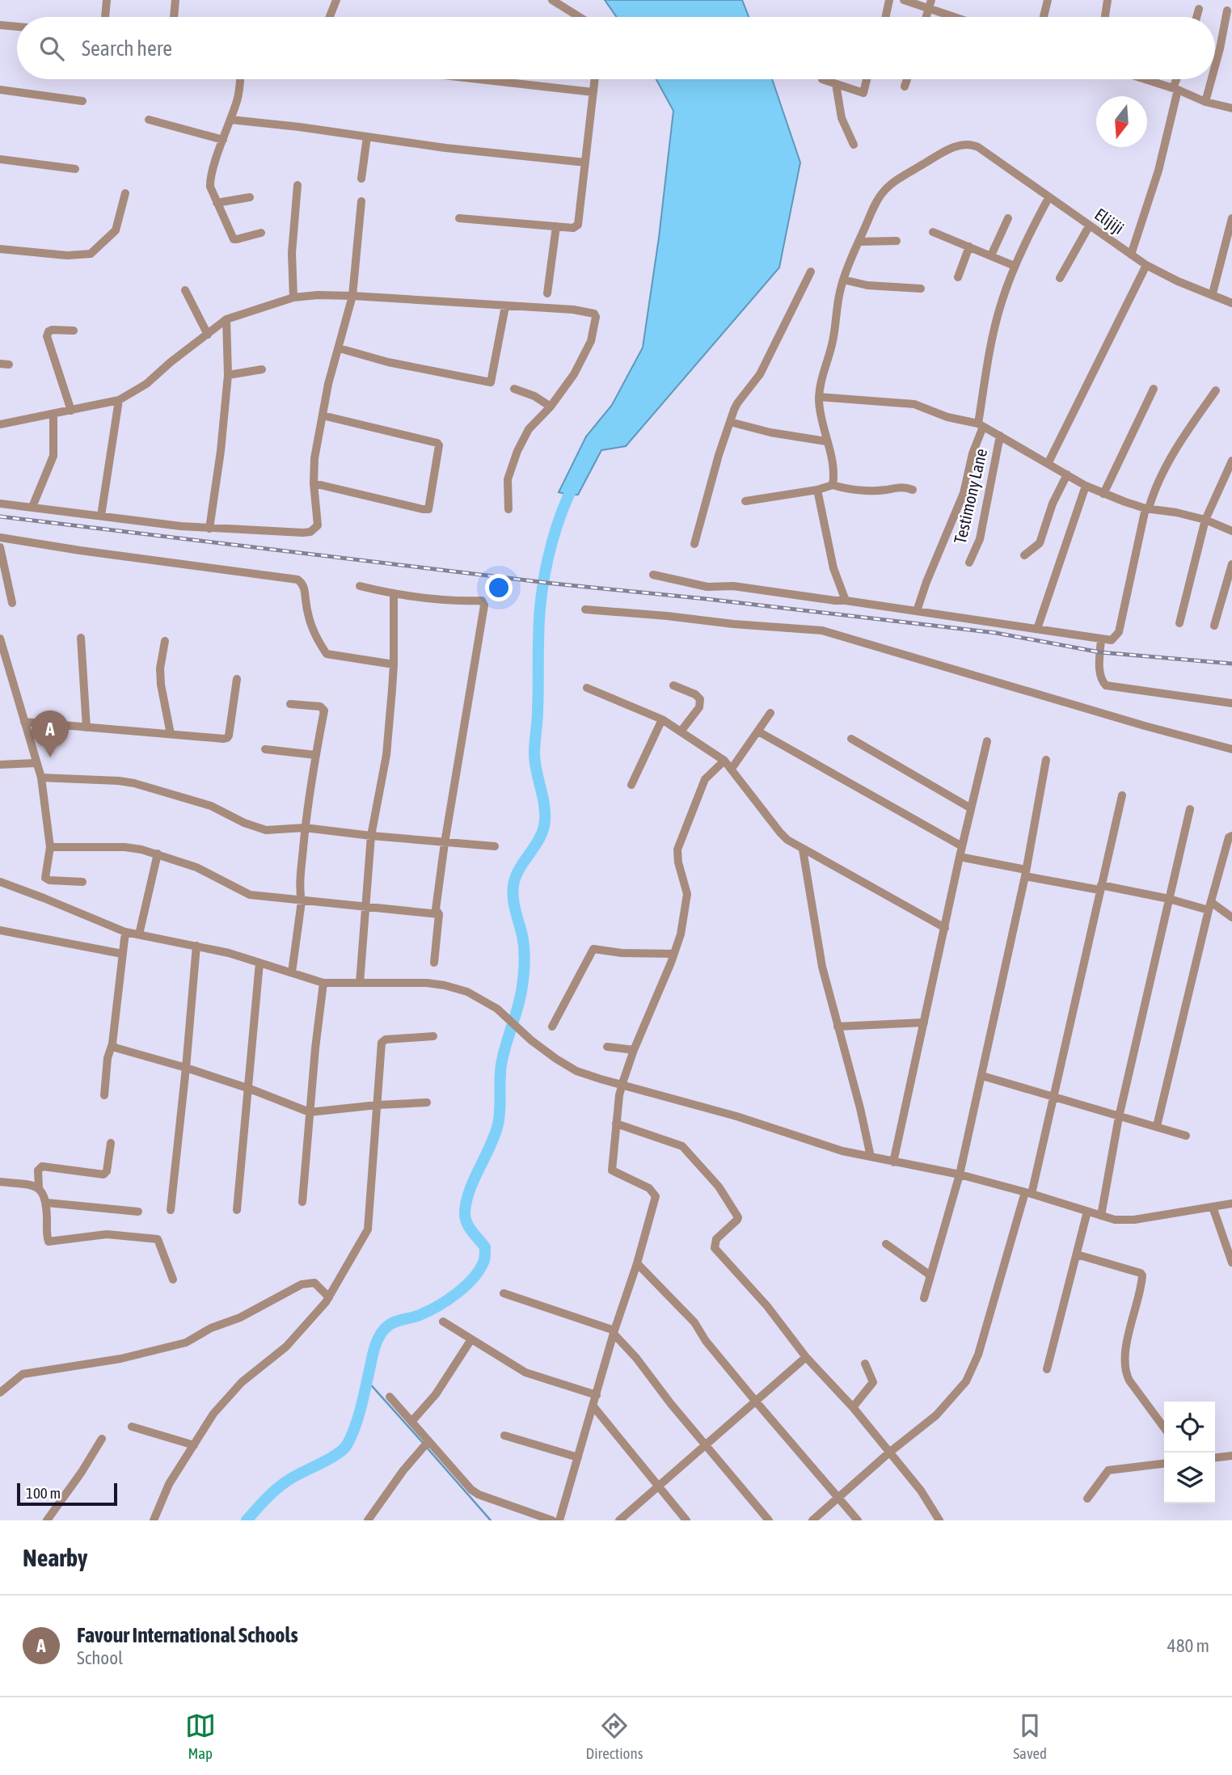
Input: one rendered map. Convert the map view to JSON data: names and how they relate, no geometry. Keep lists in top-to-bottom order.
{
  "streets": {
    "street": ["Elijiji", "Testimony Lane"]
  },
  "scale_bar": "100 m",
  "north": "bottom",
  "page": {
    "search": "Search here",
    "pins": "A",
    "scale": "100 m",
    "heading": "Nearby",
    "list": [
      {
        "mark": "A",
        "name": "Favour International Schools",
        "note": "School",
        "value": "480 m"
      }
    ],
    "nav": ["Map", "Directions", "Saved"]
  }
}
